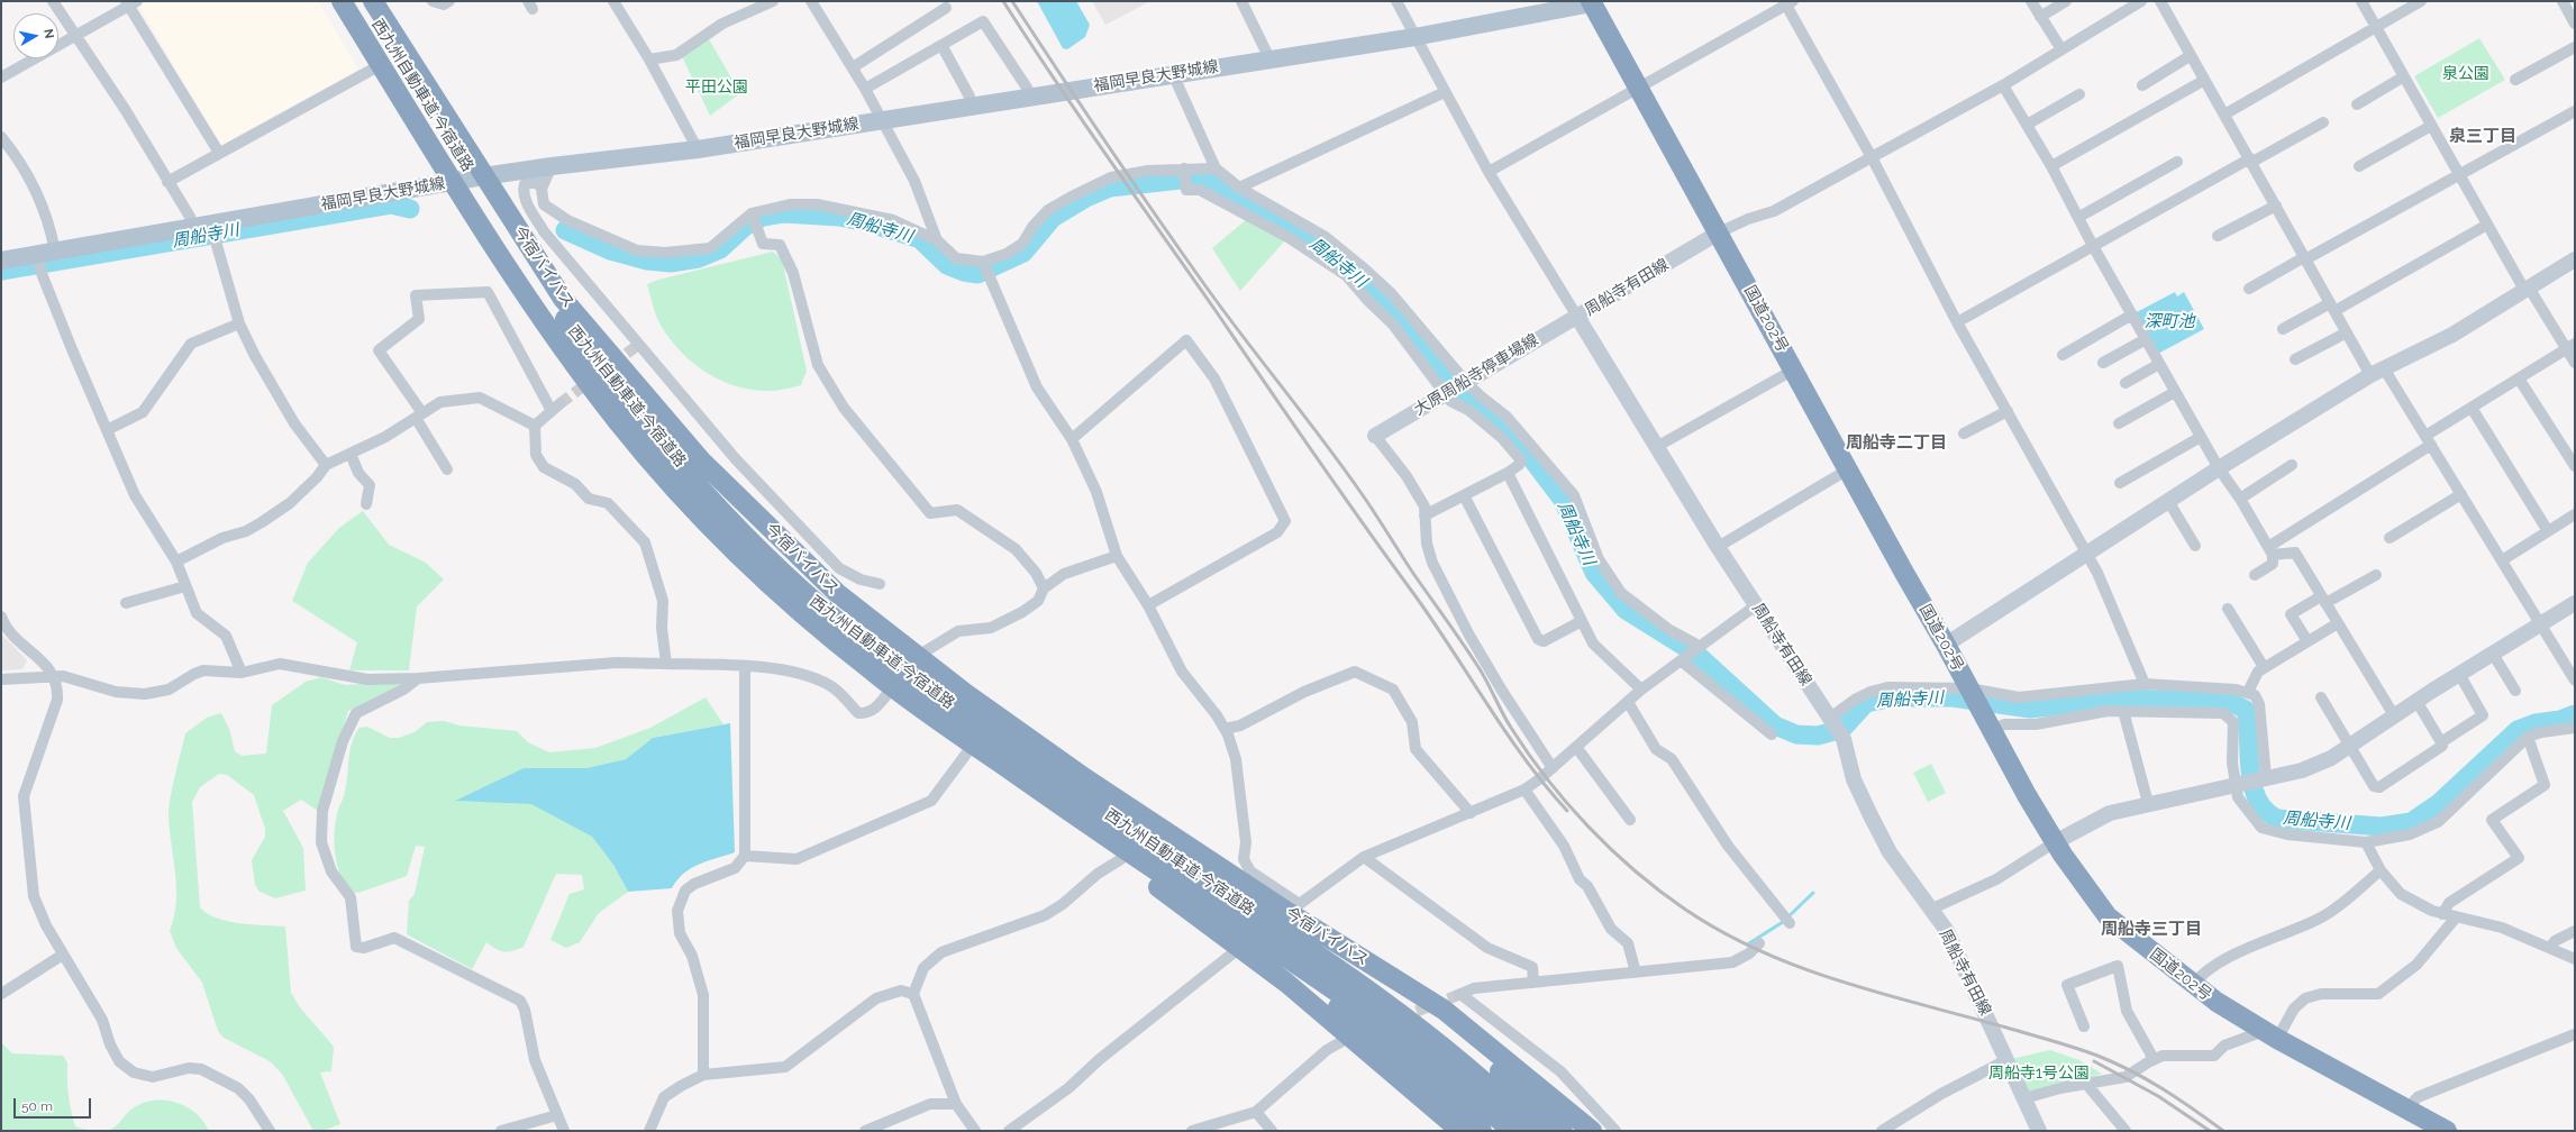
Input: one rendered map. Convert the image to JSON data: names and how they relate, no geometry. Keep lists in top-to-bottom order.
{
  "streets": {
    "highway": ["西九州自動車道;今宿道路", "今宿バイパス", "国道202号"],
    "main road": ["福岡早良大野城線", "周船寺有田線", "大原周船寺停車場線"]
  },
  "crossings": [
    ["福岡早良大野城線", "今宿バイパス"],
    ["福岡早良大野城線", "国道202号"],
    ["周船寺有田線", "国道202号"],
    ["周船寺有田線", "大原周船寺停車場線"]
  ],
  "districts": ["泉三丁目", "周船寺二丁目", "周船寺三丁目"],
  "water": ["周船寺川", "深町池"],
  "parks": ["泉公園", "平田公園", "周船寺1号公園"],
  "scale_bar": "50 m",
  "north": "right"
}
